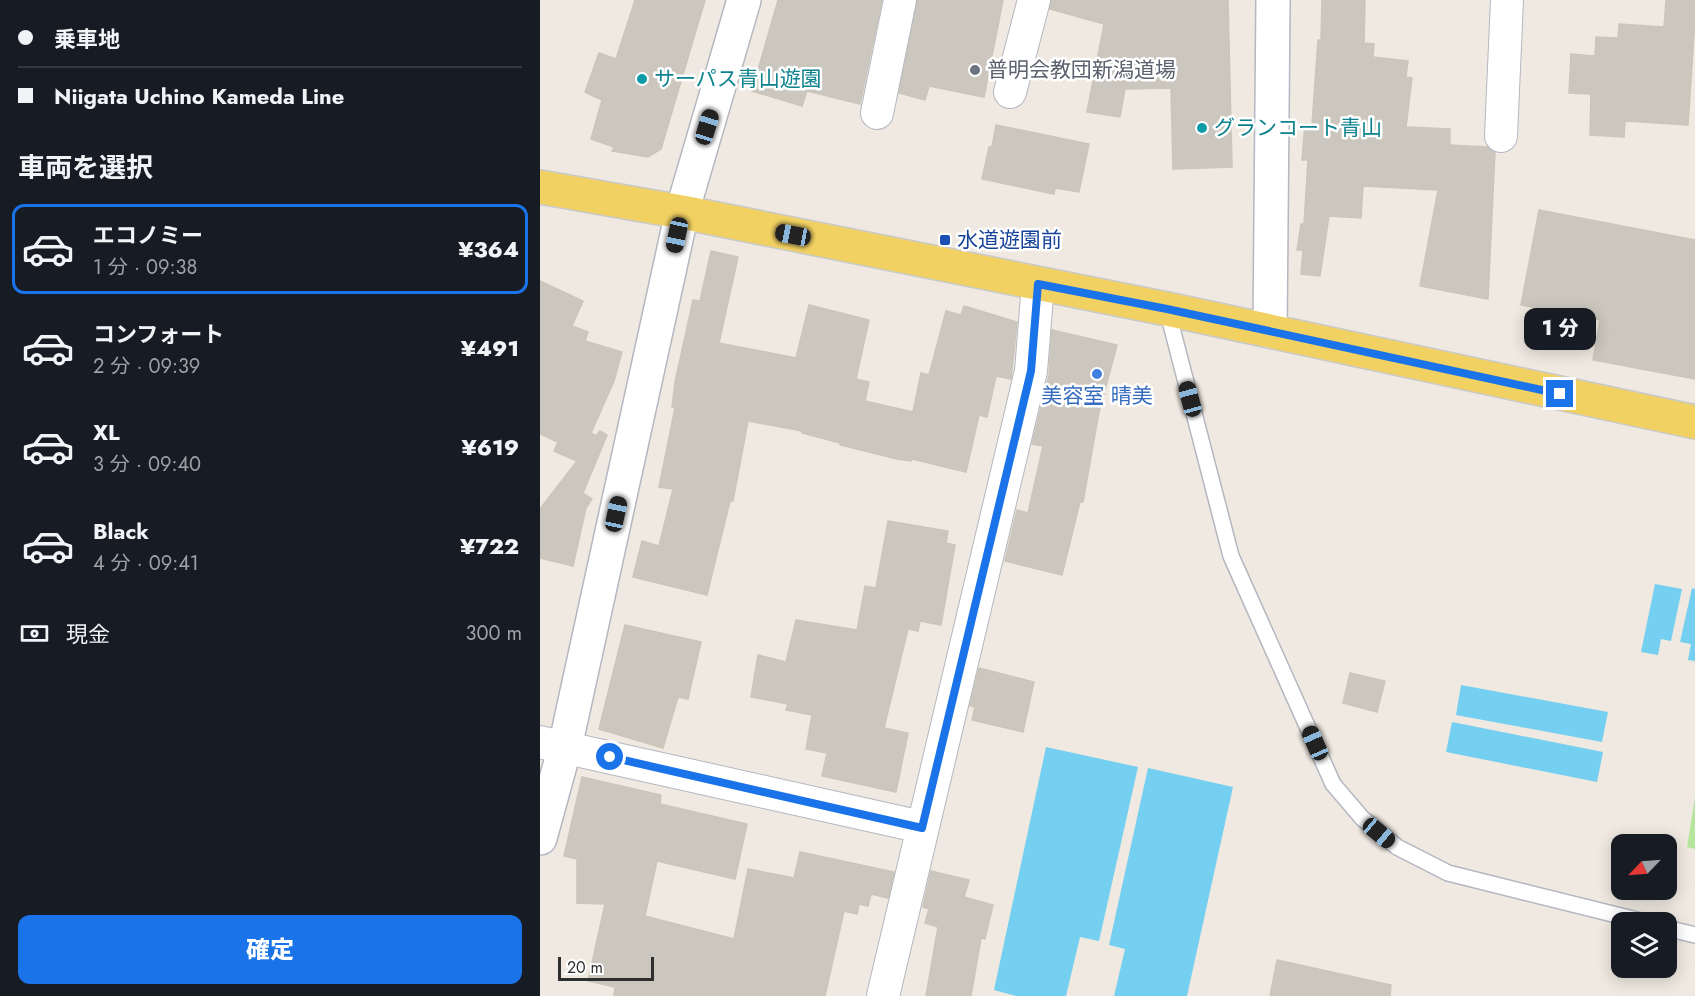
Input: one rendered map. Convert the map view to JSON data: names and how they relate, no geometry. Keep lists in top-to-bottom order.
{
  "places": {
    "other": [
      "普明会教団新潟道場",
      "サーパス青山遊園",
      "グランコート青山",
      "美容室 晴美"
    ],
    "transit": ["水道遊園前"]
  },
  "scale_bar": "20 m",
  "north": "bottom left",
  "page": {
    "banner": ["乗車地", "Niigata Uchino Kameda Line"],
    "heading": "車両を選択",
    "list": [
      {
        "name": "エコノミー",
        "note": "1 分 · 09:38",
        "value": "¥364"
      },
      {
        "name": "コンフォート",
        "note": "2 分 · 09:39",
        "value": "¥491"
      },
      {
        "name": "XL",
        "note": "3 分 · 09:40",
        "value": "¥619"
      },
      {
        "name": "Black",
        "note": "4 分 · 09:41",
        "value": "¥722"
      }
    ],
    "bubble": "1 分",
    "pay": ["現金", "300 m"],
    "buttons": "確定",
    "scale": "20 m"
  }
}
